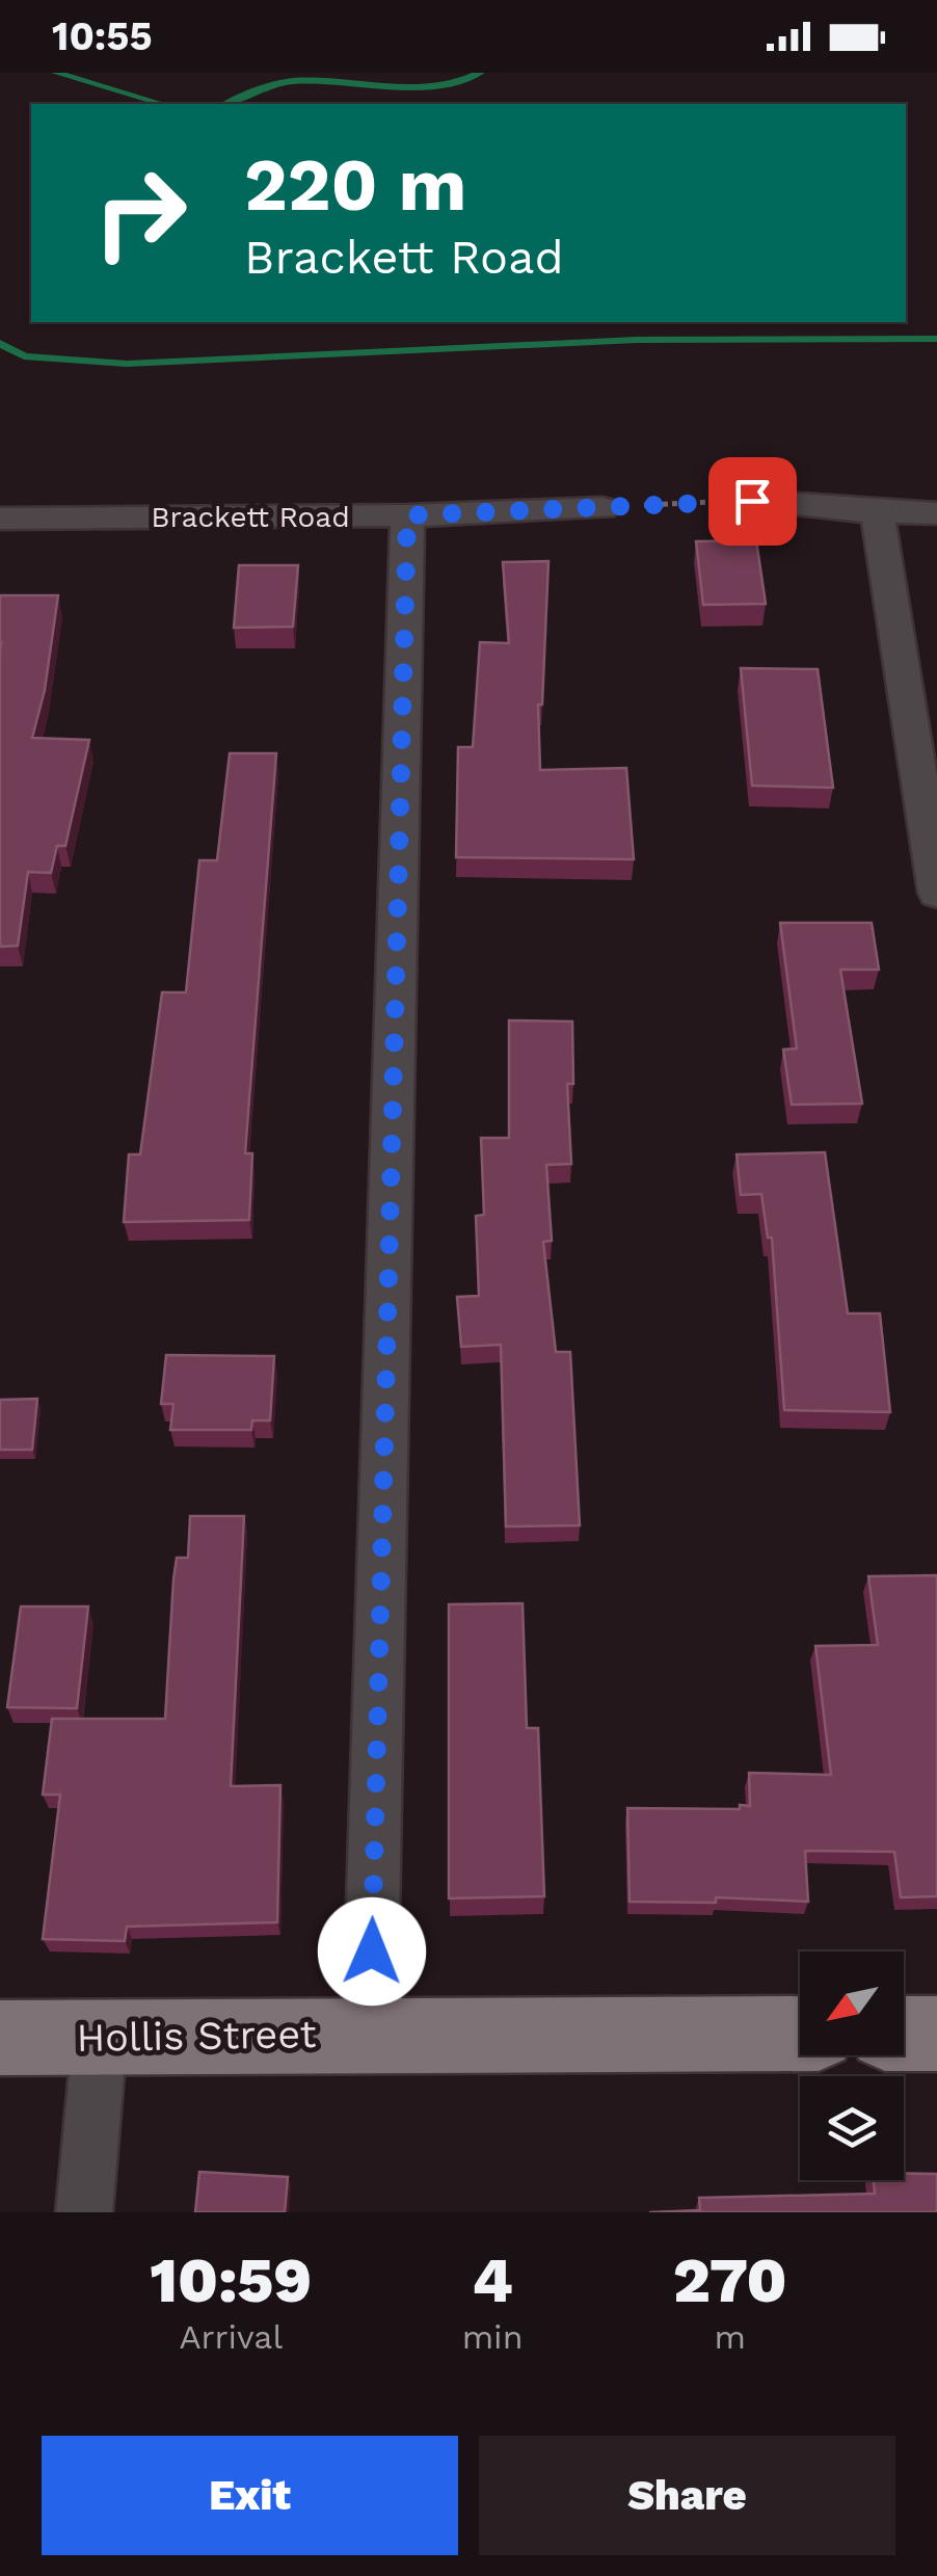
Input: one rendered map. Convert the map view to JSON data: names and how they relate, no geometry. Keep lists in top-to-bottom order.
{
  "streets": {
    "main road": ["Hollis Street"],
    "street": ["Brackett Road"]
  },
  "north": "bottom left",
  "page": {
    "status": "10:55",
    "turn": ["220 m", "Brackett Road"],
    "eta": [
      "10:59",
      "Arrival",
      "4",
      "min",
      "270",
      "m"
    ],
    "buttons": ["Exit", "Share"]
  }
}
